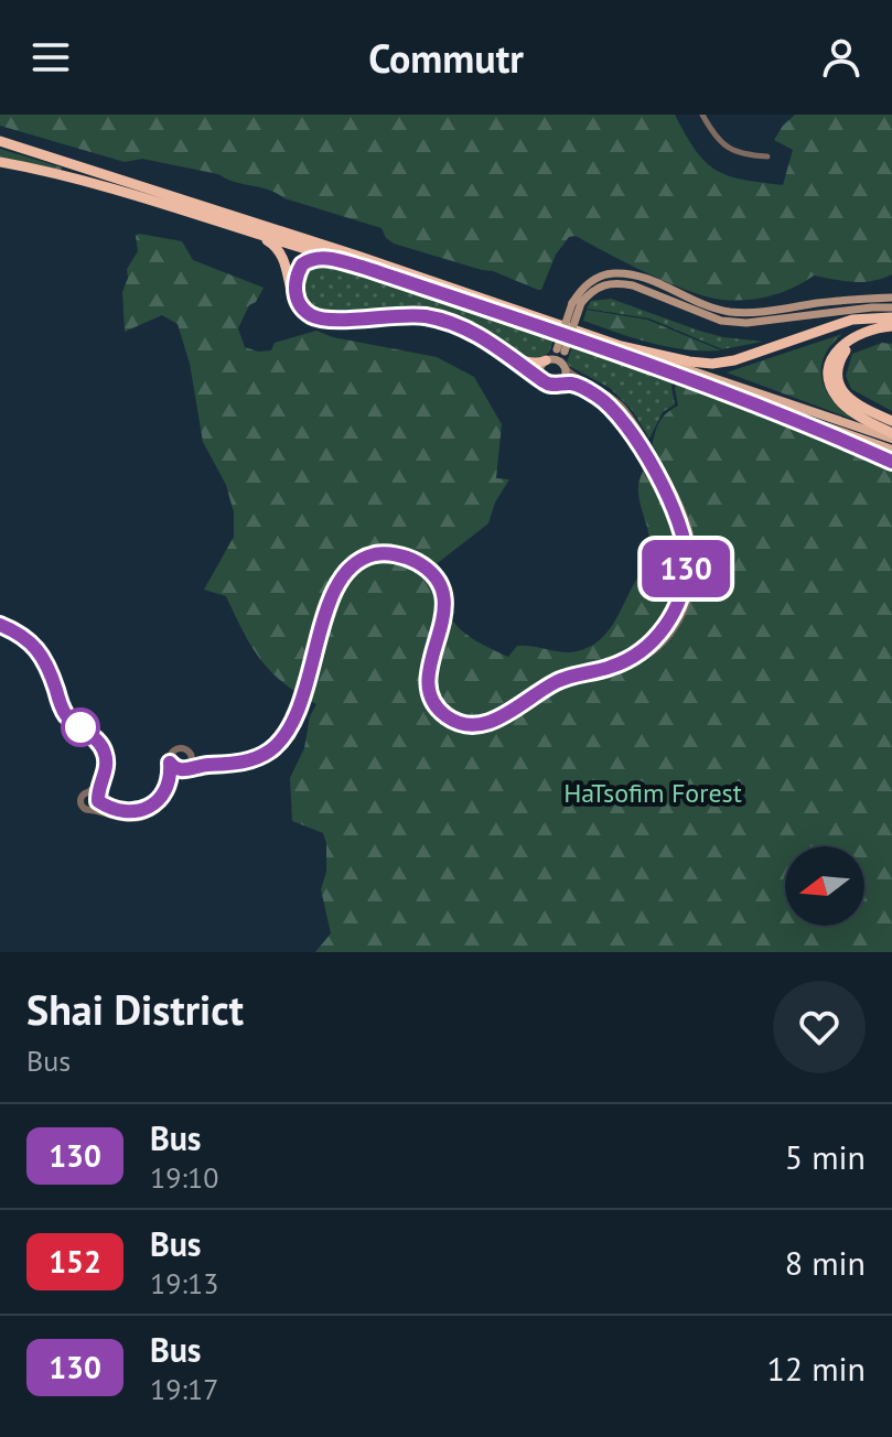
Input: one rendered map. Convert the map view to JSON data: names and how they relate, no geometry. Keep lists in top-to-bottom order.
{
  "parks": ["HaTsofim Forest"],
  "lines": ["bus line 130"],
  "north": "left",
  "page": {
    "header": "Commutr",
    "on_map": "130",
    "heading": ["Shai District", "Bus"],
    "list": [
      {
        "mark": "130",
        "name": "Bus",
        "note": "19:10",
        "value": "5 min"
      },
      {
        "mark": "152",
        "name": "Bus",
        "note": "19:13",
        "value": "8 min"
      },
      {
        "mark": "130",
        "name": "Bus",
        "note": "19:17",
        "value": "12 min"
      }
    ]
  }
}
